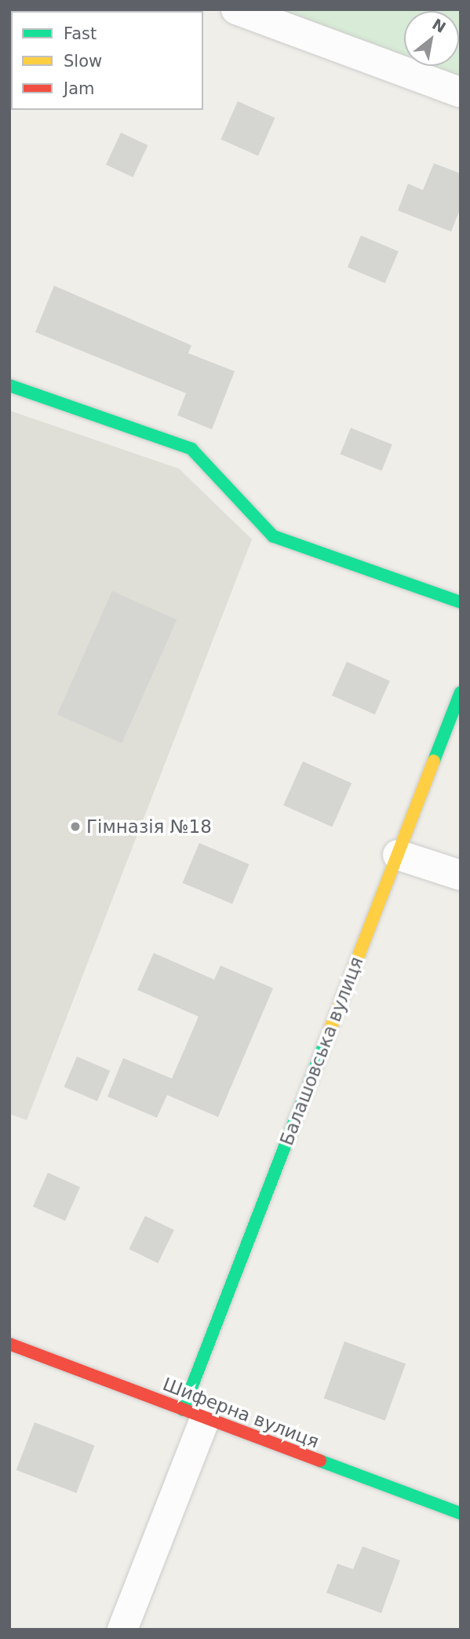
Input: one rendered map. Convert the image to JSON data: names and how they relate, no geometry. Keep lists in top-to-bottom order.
{
  "streets": {
    "street": ["Балашовська вулиця", "Шиферна вулиця"]
  },
  "crossings": [
    ["Балашовська вулиця", "Шиферна вулиця"]
  ],
  "places": ["Гімназія №18"],
  "legend": ["Fast", "Slow", "Jam"],
  "north": "top right"
}
